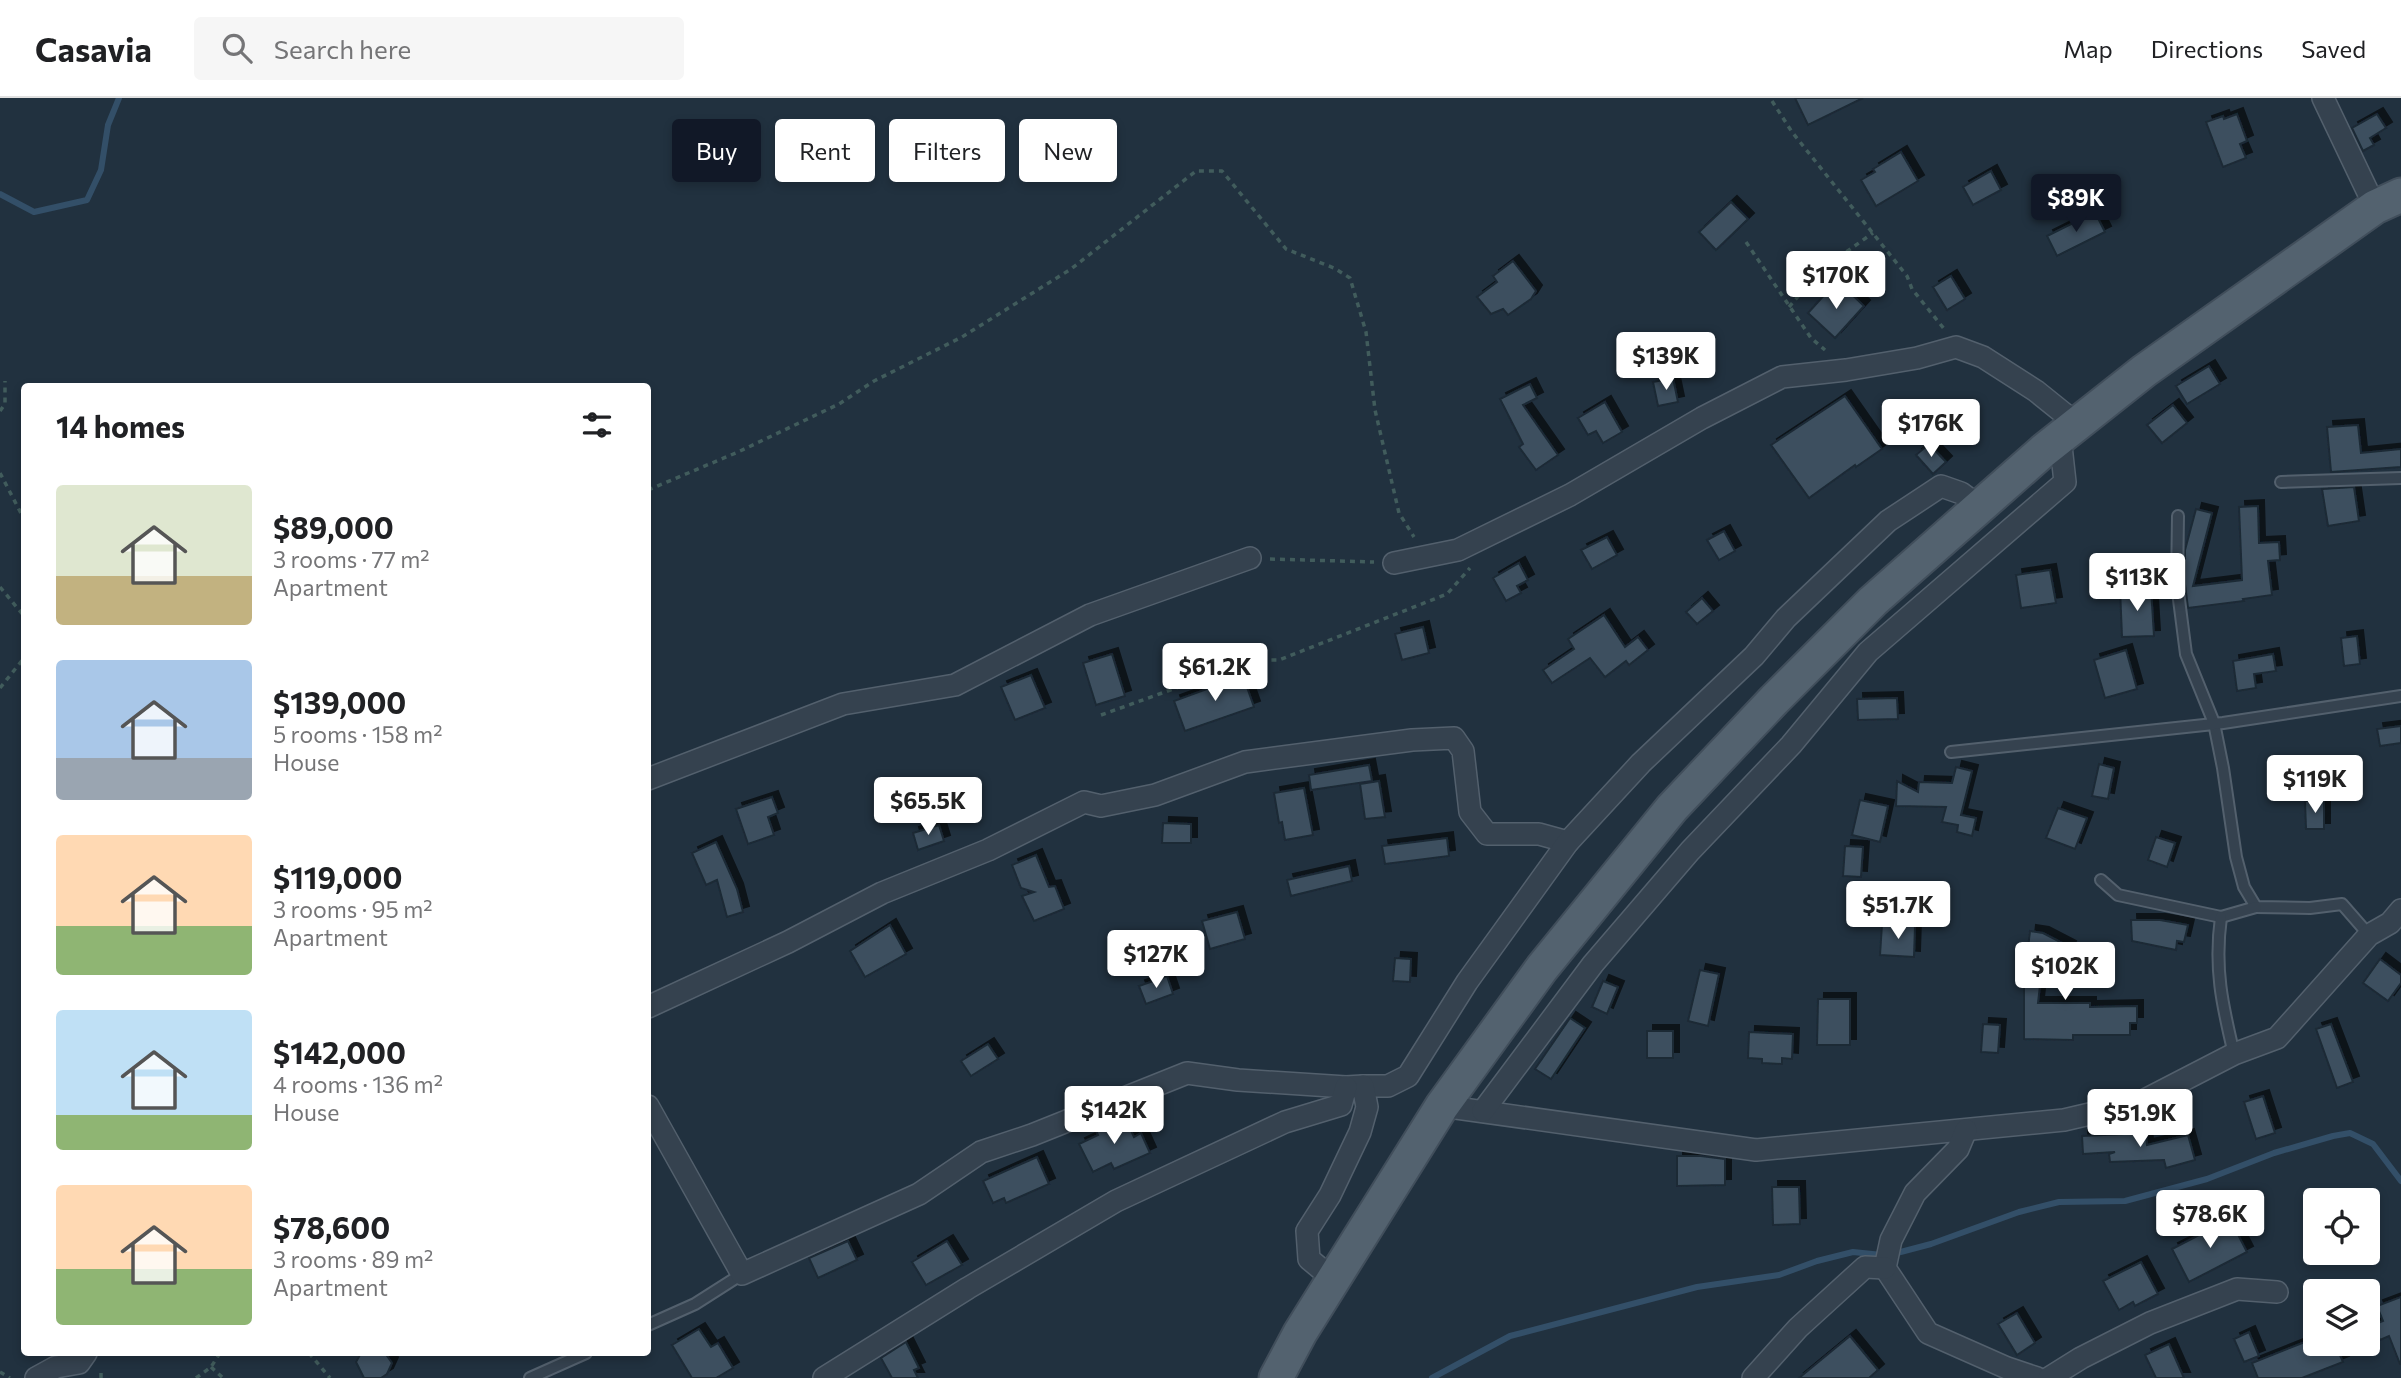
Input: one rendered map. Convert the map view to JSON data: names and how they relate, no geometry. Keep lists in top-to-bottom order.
{
  "page": {
    "header": "Casavia",
    "search": "Search here",
    "nav": ["Map", "Directions", "Saved"],
    "chip": [
      "Buy",
      "Rent",
      "Filters",
      "New"
    ],
    "price": [
      "$89K",
      "$170K",
      "$139K",
      "$176K",
      "$113K",
      "$61.2K",
      "$119K",
      "$65.5K",
      "$51.7K",
      "$127K",
      "$102K",
      "$142K",
      "$51.9K",
      "$78.6K"
    ],
    "heading": "14 homes",
    "list": [
      {
        "name": "$89,000",
        "note": "3 rooms · 77 m² · Apartment"
      },
      {
        "name": "$139,000",
        "note": "5 rooms · 158 m² · House"
      },
      {
        "name": "$119,000",
        "note": "3 rooms · 95 m² · Apartment"
      },
      {
        "name": "$142,000",
        "note": "4 rooms · 136 m² · House"
      },
      {
        "name": "$78,600",
        "note": "3 rooms · 89 m² · Apartment"
      }
    ]
  }
}
